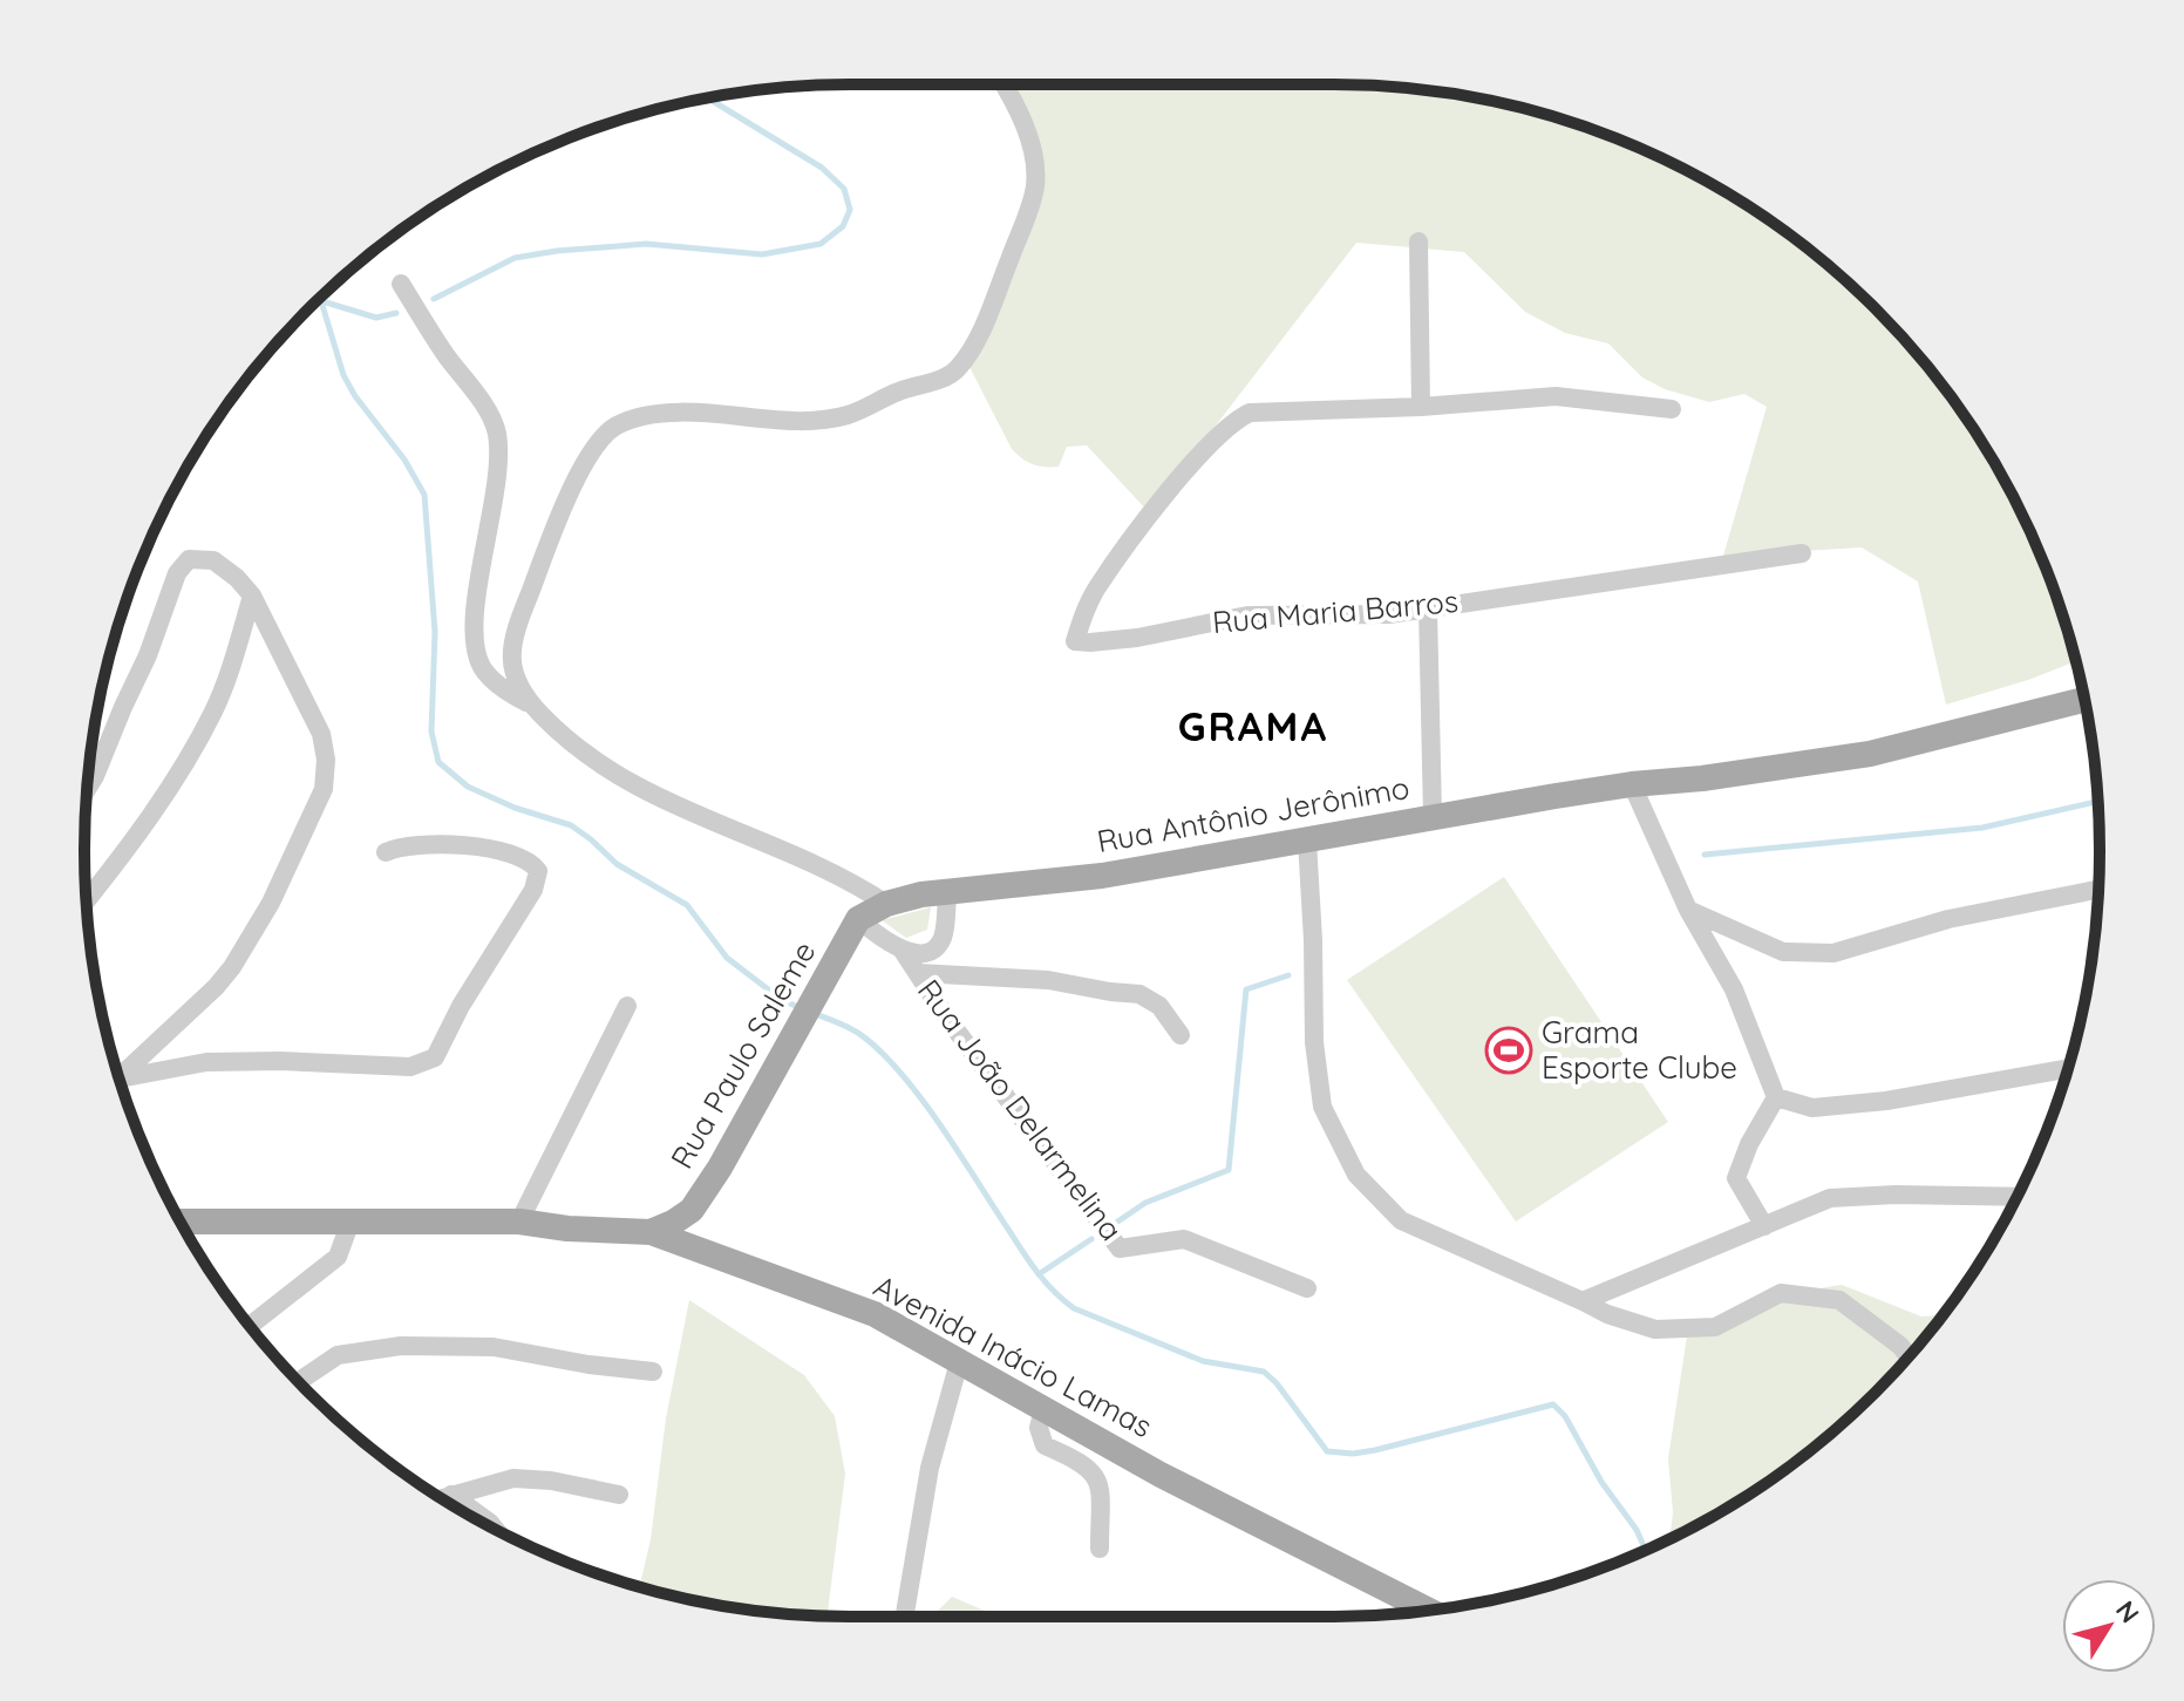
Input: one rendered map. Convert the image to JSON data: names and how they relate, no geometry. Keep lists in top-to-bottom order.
{
  "streets": {
    "main road": ["Rua Antônio Jerônimo", "Rua Paulo Saleme", "Avenida Inácio Lamas"],
    "street": ["Rua Maria Barros", "Rua João Delarmelina"]
  },
  "crossings": [
    ["Rua Paulo Saleme", "Avenida Inácio Lamas"]
  ],
  "districts": ["GRAMA"],
  "places": {
    "sports": ["Grama Esporte Clube"]
  },
  "north": "top right"
}
